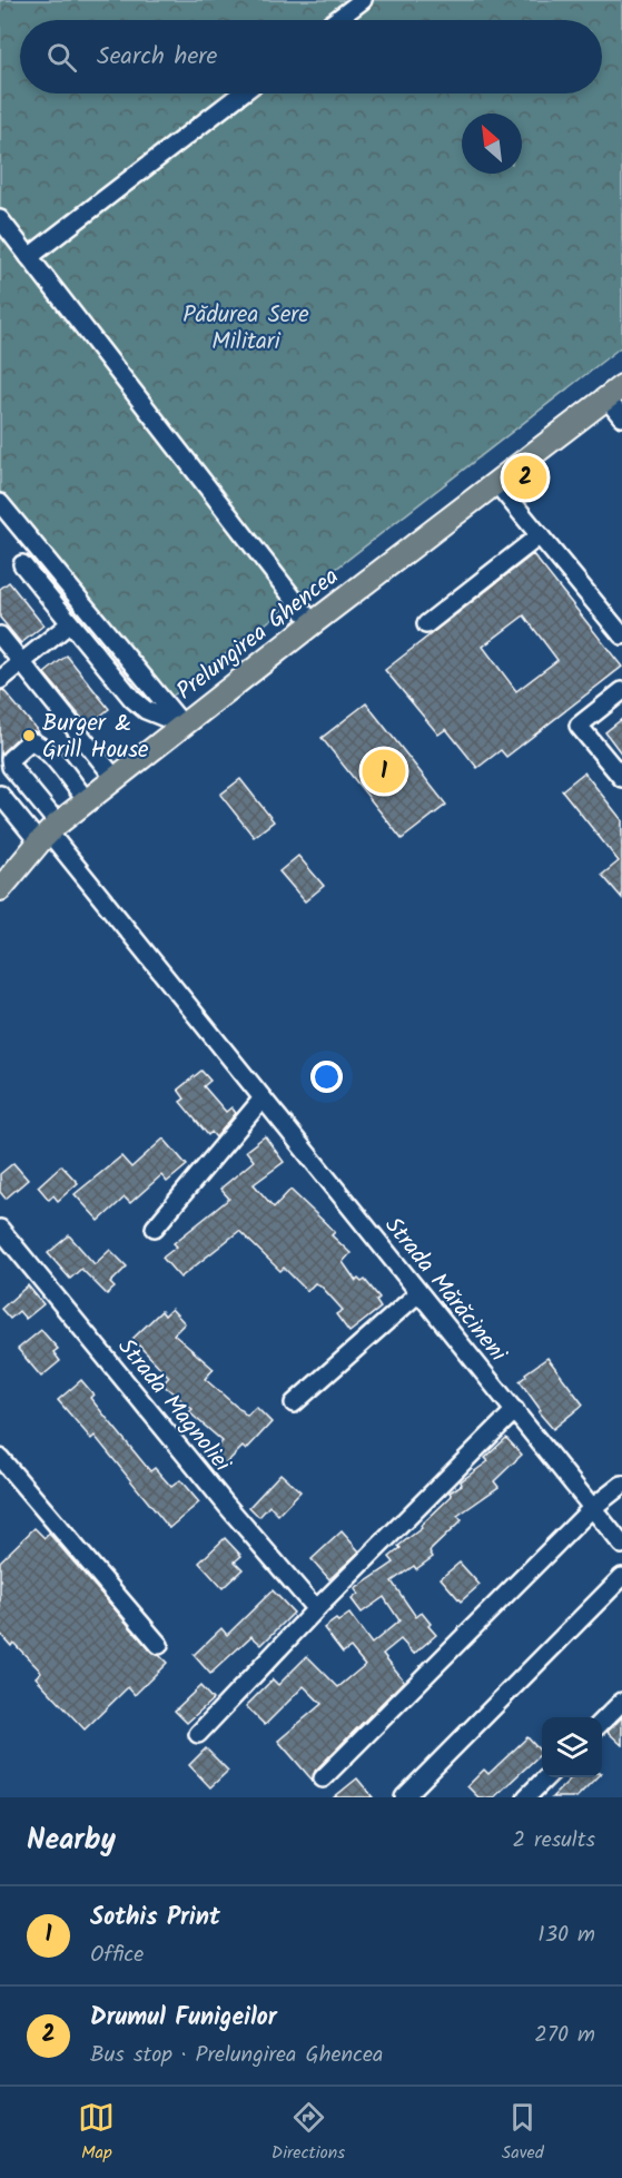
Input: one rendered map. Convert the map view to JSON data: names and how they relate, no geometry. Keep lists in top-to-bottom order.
{
  "streets": {
    "main road": ["Prelungirea Ghencea"],
    "street": ["Strada Mărăcineni", "Strada Magnoliei"]
  },
  "crossings": [
    ["Prelungirea Ghencea", "Strada Mărăcineni"]
  ],
  "parks": ["Pădurea Sere Militari"],
  "places": ["Burger & Grill House"],
  "north": "top left",
  "page": {
    "search": "Search here",
    "pins": ["2", "1"],
    "heading": ["Nearby", "2 results"],
    "list": [
      {
        "mark": "1",
        "name": "Sothis Print",
        "note": "Office",
        "value": "130 m"
      },
      {
        "mark": "2",
        "name": "Drumul Funigeilor",
        "note": "Bus stop · Prelungirea Ghencea",
        "value": "270 m"
      }
    ],
    "nav": ["Map", "Directions", "Saved"]
  }
}
